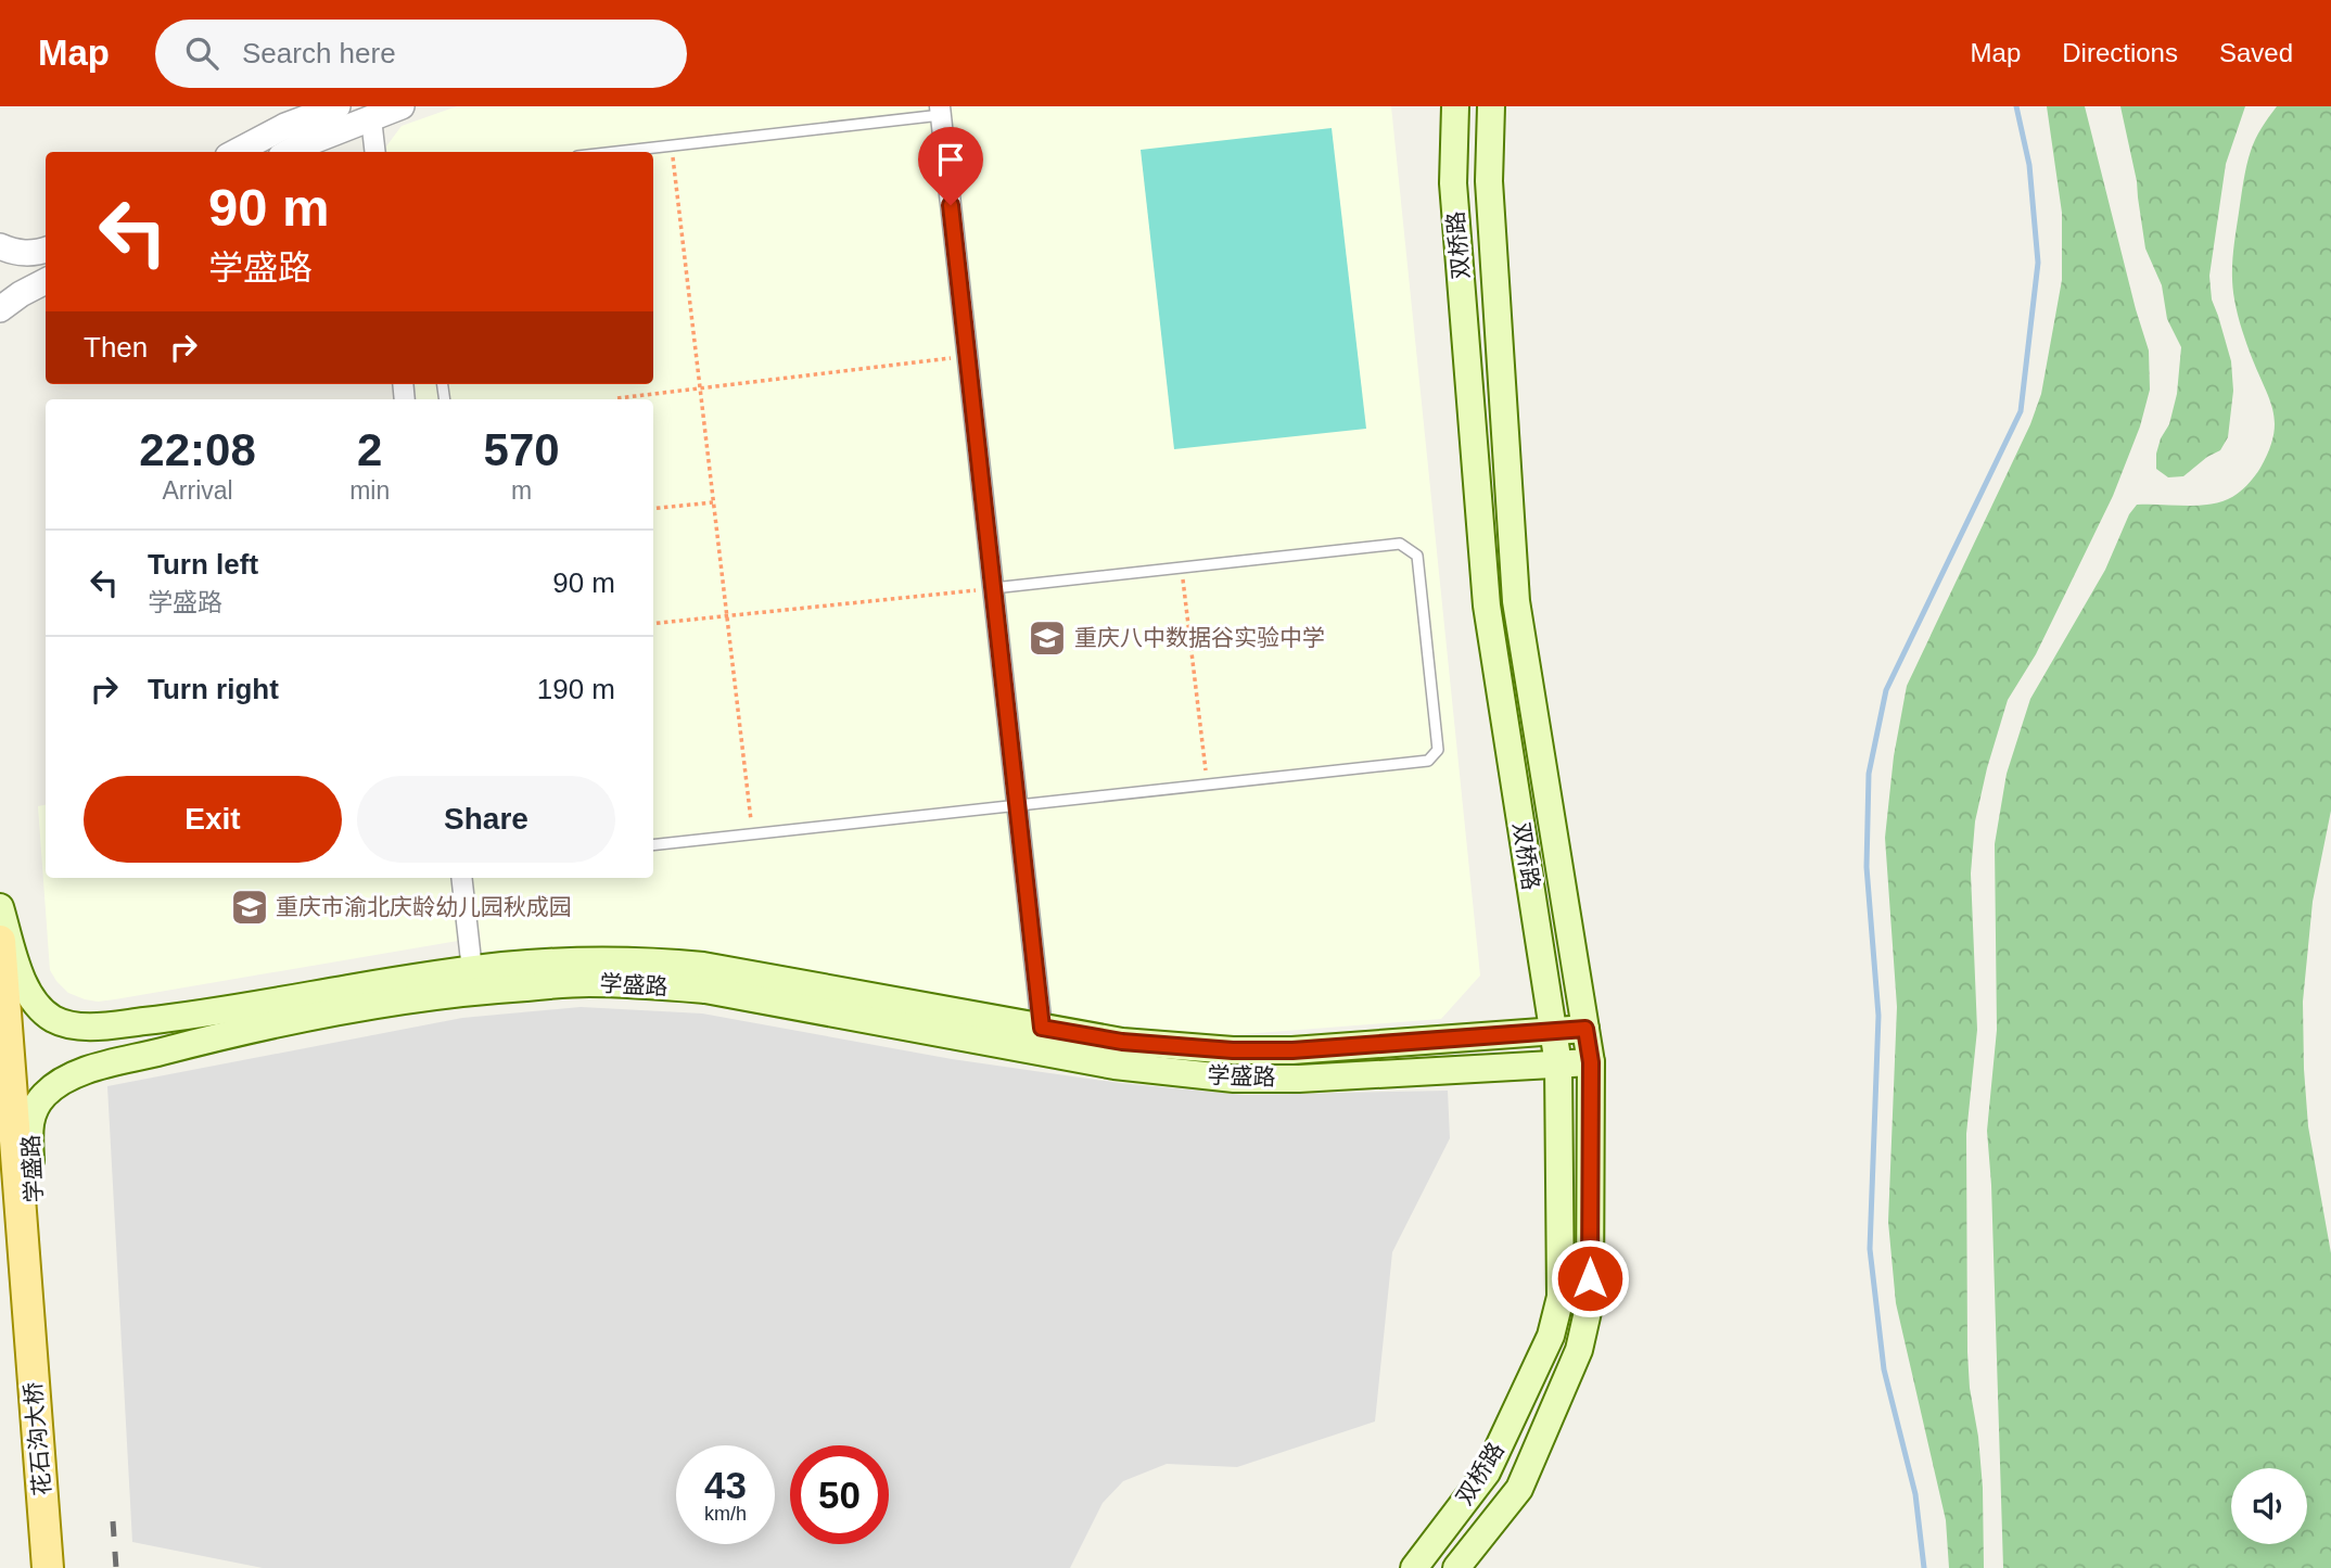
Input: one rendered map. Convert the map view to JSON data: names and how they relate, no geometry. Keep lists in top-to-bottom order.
{
  "streets": {
    "main road": ["双桥路", "学盛路", "花石沟大桥"]
  },
  "crossings": [
    ["双桥路", "学盛路"],
    ["学盛路", "花石沟大桥"]
  ],
  "places": {
    "school or university": ["重庆八中数据谷实验中学", "重庆市渝北庆龄幼儿园秋成园"]
  },
  "page": {
    "header": "Map",
    "search": "Search here",
    "nav": ["Map", "Directions", "Saved"],
    "turn": ["90 m", "学盛路"],
    "then": "Then",
    "eta": [
      "22:08",
      "Arrival",
      "2",
      "min",
      "570",
      "m"
    ],
    "list": [
      {
        "name": "Turn left",
        "note": "学盛路",
        "value": "90 m"
      },
      {
        "name": "Turn right",
        "value": "190 m"
      }
    ],
    "buttons": ["Exit", "Share"],
    "speed": "43 km/h",
    "limit": "50"
  }
}
